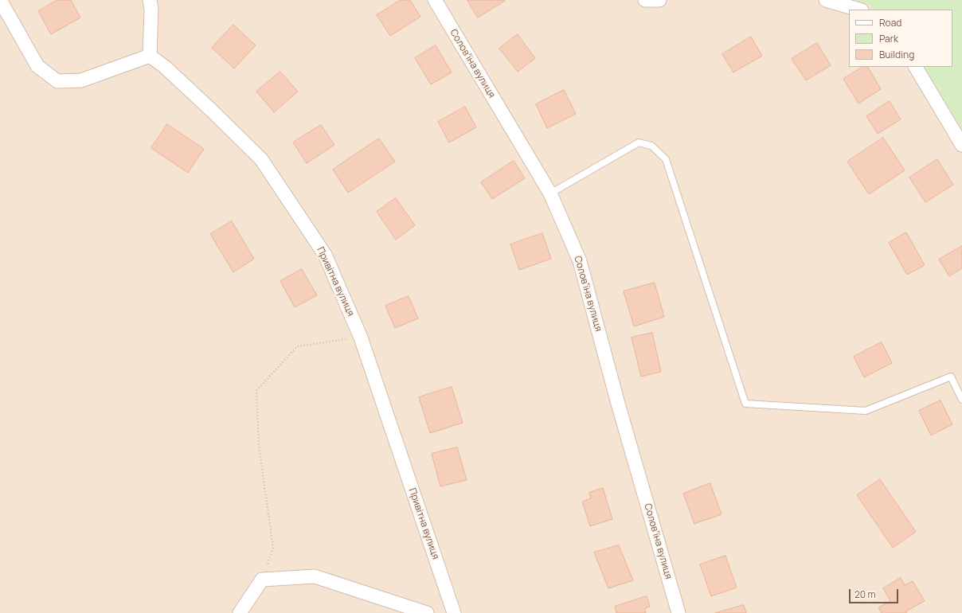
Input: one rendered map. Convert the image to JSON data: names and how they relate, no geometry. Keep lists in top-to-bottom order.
{
  "streets": {
    "street": ["Соловʼїна вулиця", "Привітна вулиця"]
  },
  "legend": ["Road", "Park", "Building"],
  "scale_bar": "20 m"
}
